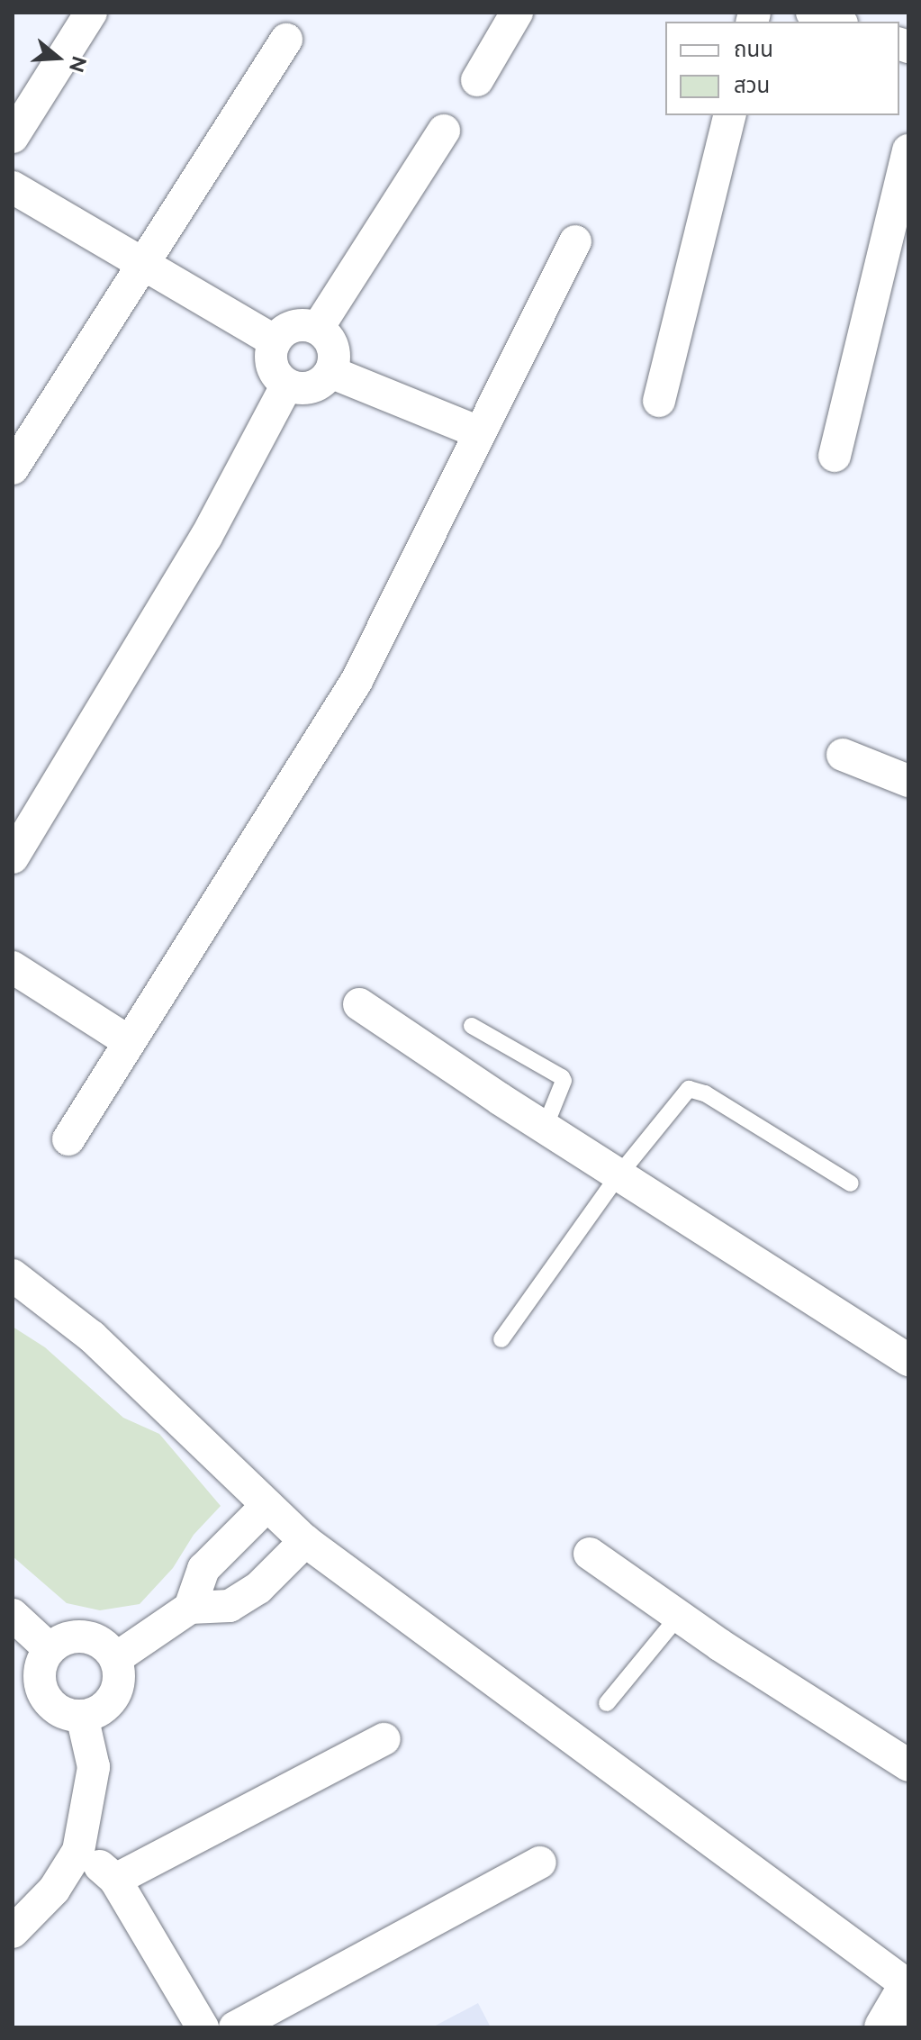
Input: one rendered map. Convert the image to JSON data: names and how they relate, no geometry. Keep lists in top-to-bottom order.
{
  "legend": ["ถนน", "สวน"],
  "north": "right"
}
